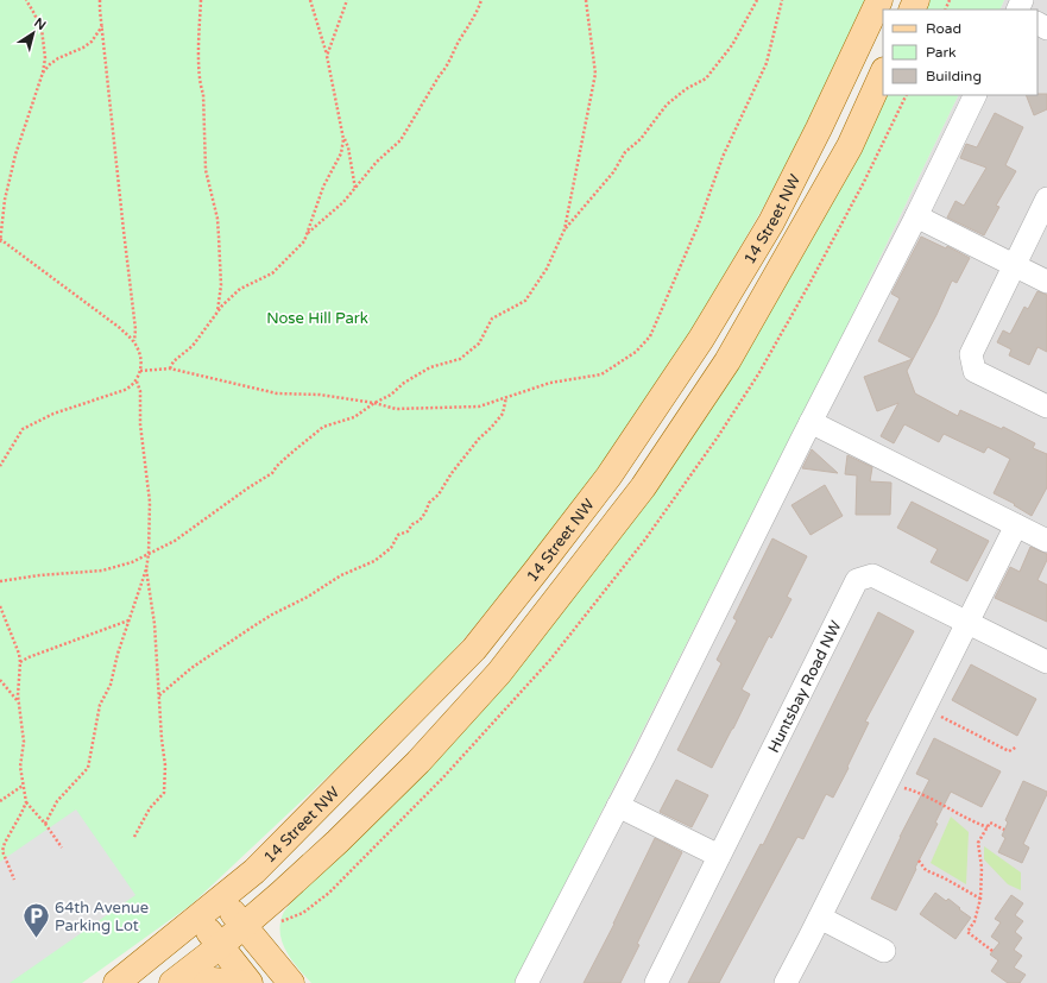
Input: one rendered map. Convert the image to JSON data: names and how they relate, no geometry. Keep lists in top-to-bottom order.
{
  "streets": {
    "main road": ["14 Street NW"],
    "street": ["Huntsbay Road NW"]
  },
  "parks": ["Nose Hill Park"],
  "places": {
    "parking": ["64th Avenue Parking Lot"]
  },
  "legend": ["Road", "Park", "Building"],
  "north": "top right"
}
